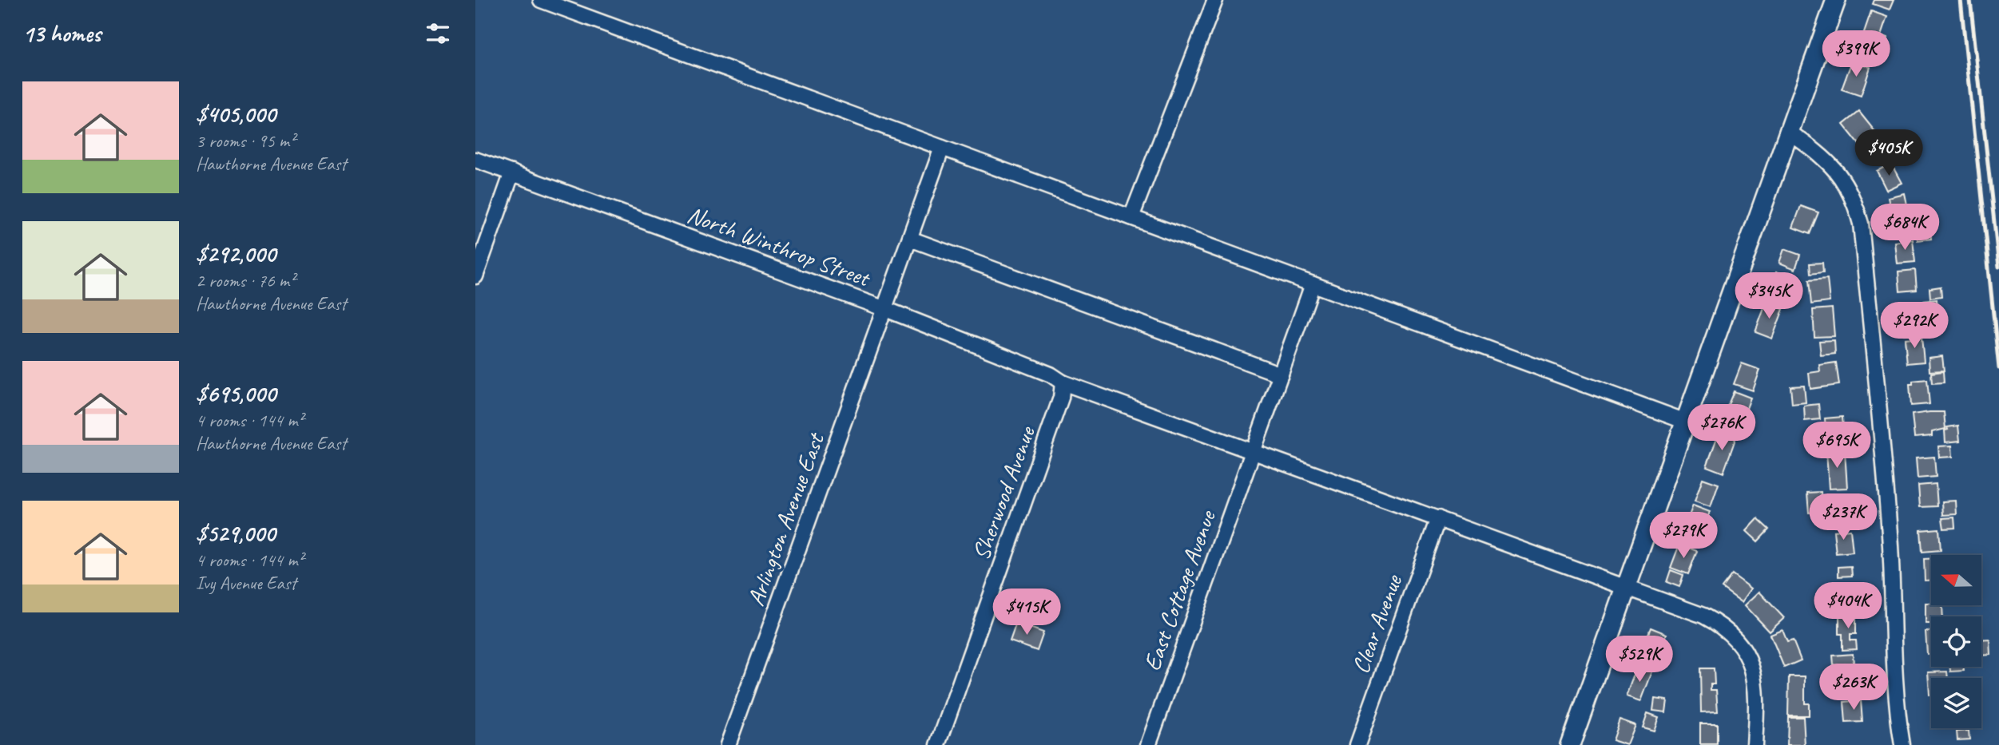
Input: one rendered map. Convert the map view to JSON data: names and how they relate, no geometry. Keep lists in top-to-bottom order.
{
  "streets": {
    "street": [
      "North Winthrop Street",
      "Sherwood Avenue",
      "Arlington Avenue East",
      "East Cottage Avenue",
      "Clear Avenue"
    ]
  },
  "crossings": [
    ["North Winthrop Street", "Sherwood Avenue"],
    ["North Winthrop Street", "Arlington Avenue East"],
    ["North Winthrop Street", "East Cottage Avenue"],
    ["North Winthrop Street", "Clear Avenue"]
  ],
  "north": "left",
  "page": {
    "heading": "13 homes",
    "price": [
      "$399K",
      "$405K",
      "$684K",
      "$345K",
      "$292K",
      "$276K",
      "$695K",
      "$237K",
      "$279K",
      "$404K",
      "$415K",
      "$529K",
      "$263K"
    ],
    "list": [
      {
        "name": "$405,000",
        "note": "3 rooms · 95 m² · Hawthorne Avenue East"
      },
      {
        "name": "$292,000",
        "note": "2 rooms · 76 m² · Hawthorne Avenue East"
      },
      {
        "name": "$695,000",
        "note": "4 rooms · 144 m² · Hawthorne Avenue East"
      },
      {
        "name": "$529,000",
        "note": "4 rooms · 144 m² · Ivy Avenue East"
      }
    ]
  }
}
